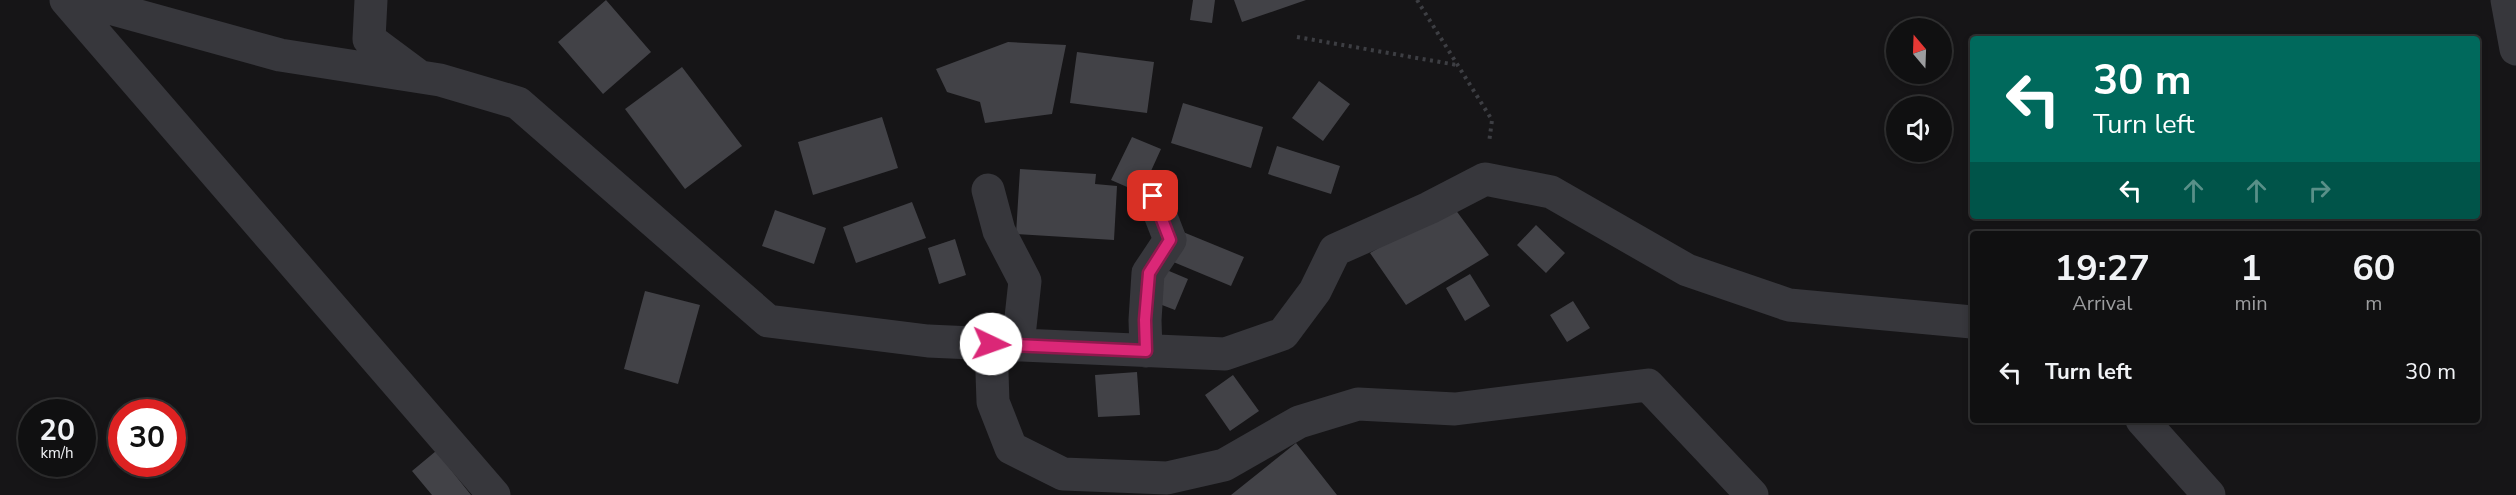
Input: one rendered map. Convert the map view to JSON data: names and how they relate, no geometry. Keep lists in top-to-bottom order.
{
  "north": "top",
  "page": {
    "turn": ["30 m", "Turn left"],
    "eta": [
      "19:27",
      "Arrival",
      "1",
      "min",
      "60",
      "m"
    ],
    "list": [
      {
        "name": "Turn left",
        "value": "30 m"
      }
    ],
    "speed": "20 km/h",
    "limit": "30"
  }
}
